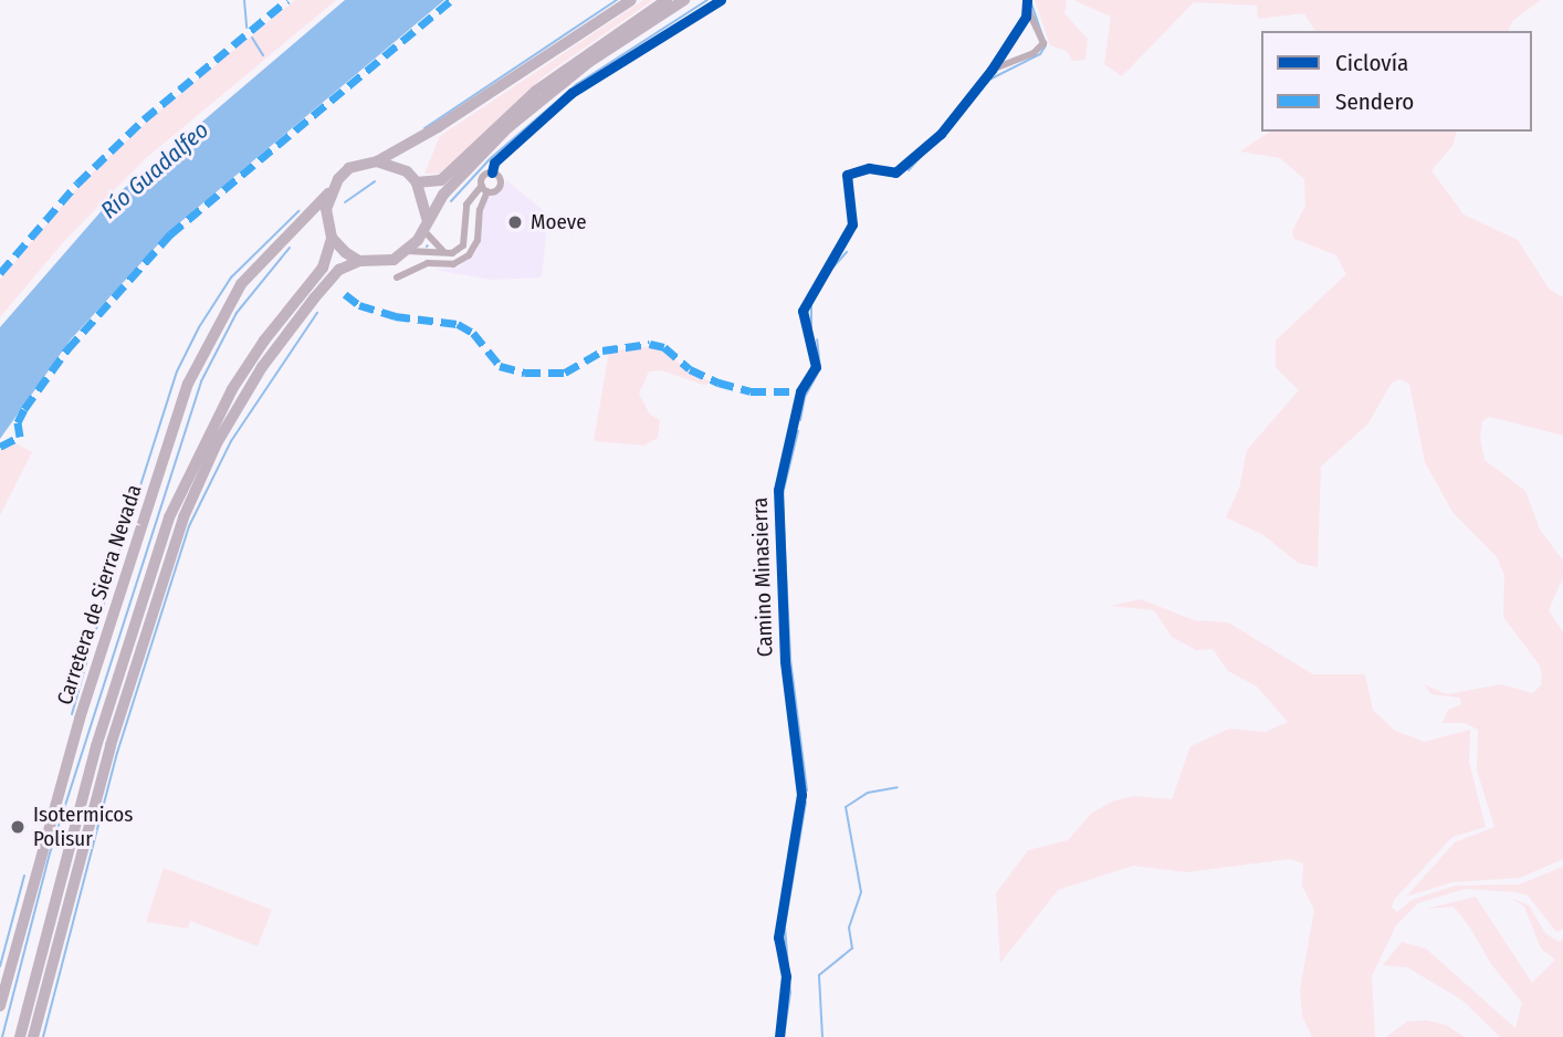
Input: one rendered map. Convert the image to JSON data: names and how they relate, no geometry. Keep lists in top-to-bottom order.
{
  "streets": {
    "highway": ["Carretera de Sierra Nevada"],
    "street": ["Camino Minasierra"]
  },
  "water": ["Río Guadalfeo"],
  "places": ["Moeve", "Isotermicos Polisur"],
  "legend": ["Ciclovía", "Sendero"]
}
